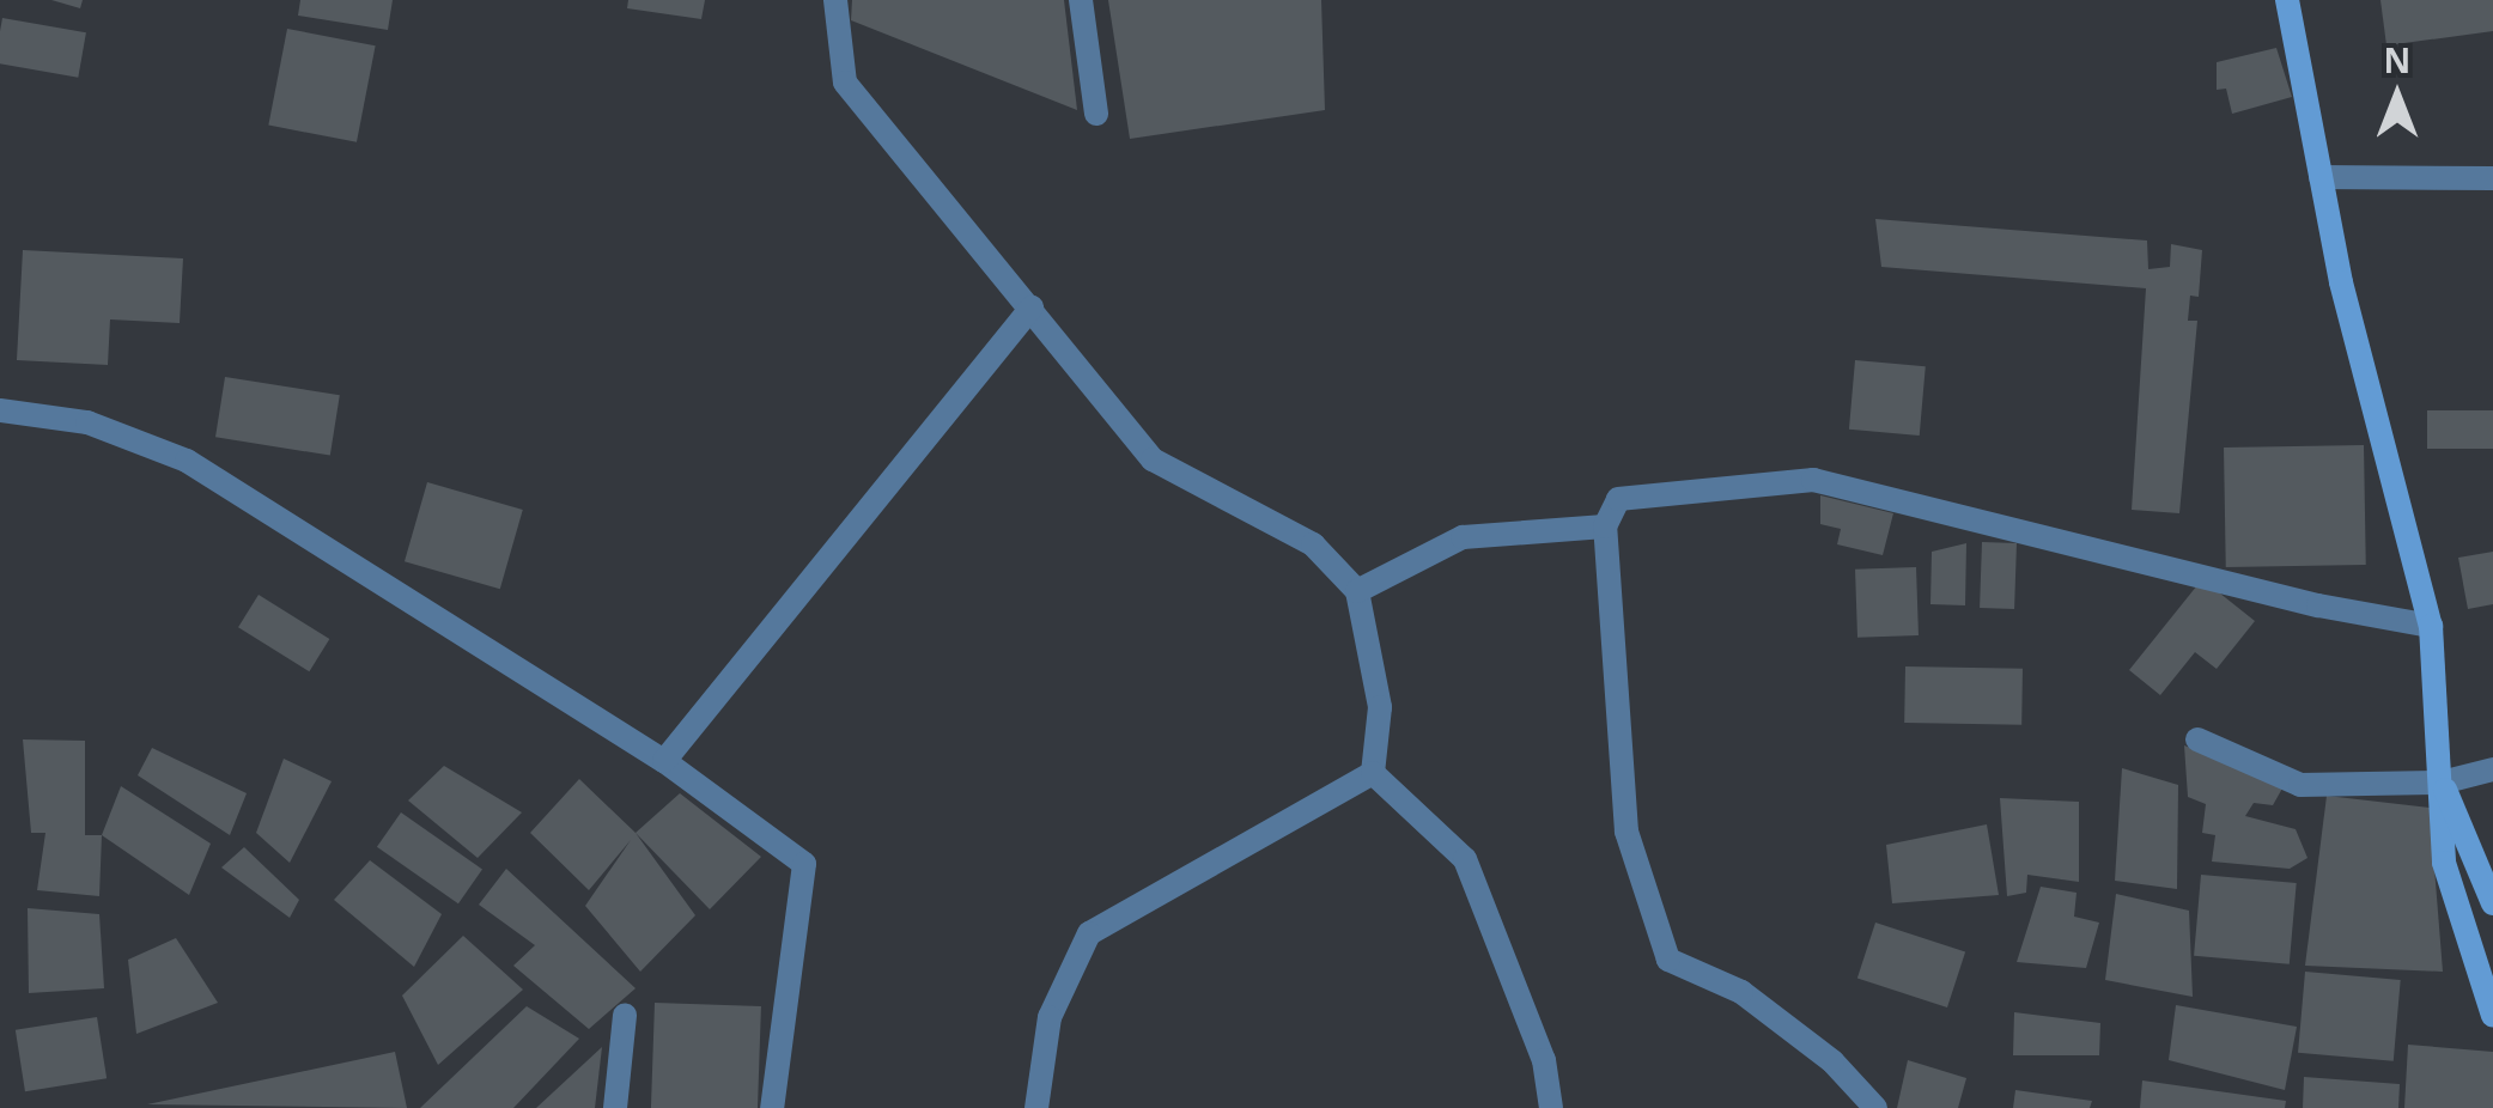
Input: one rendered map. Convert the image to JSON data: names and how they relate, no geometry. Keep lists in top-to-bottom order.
{
  "north": "top"
}
